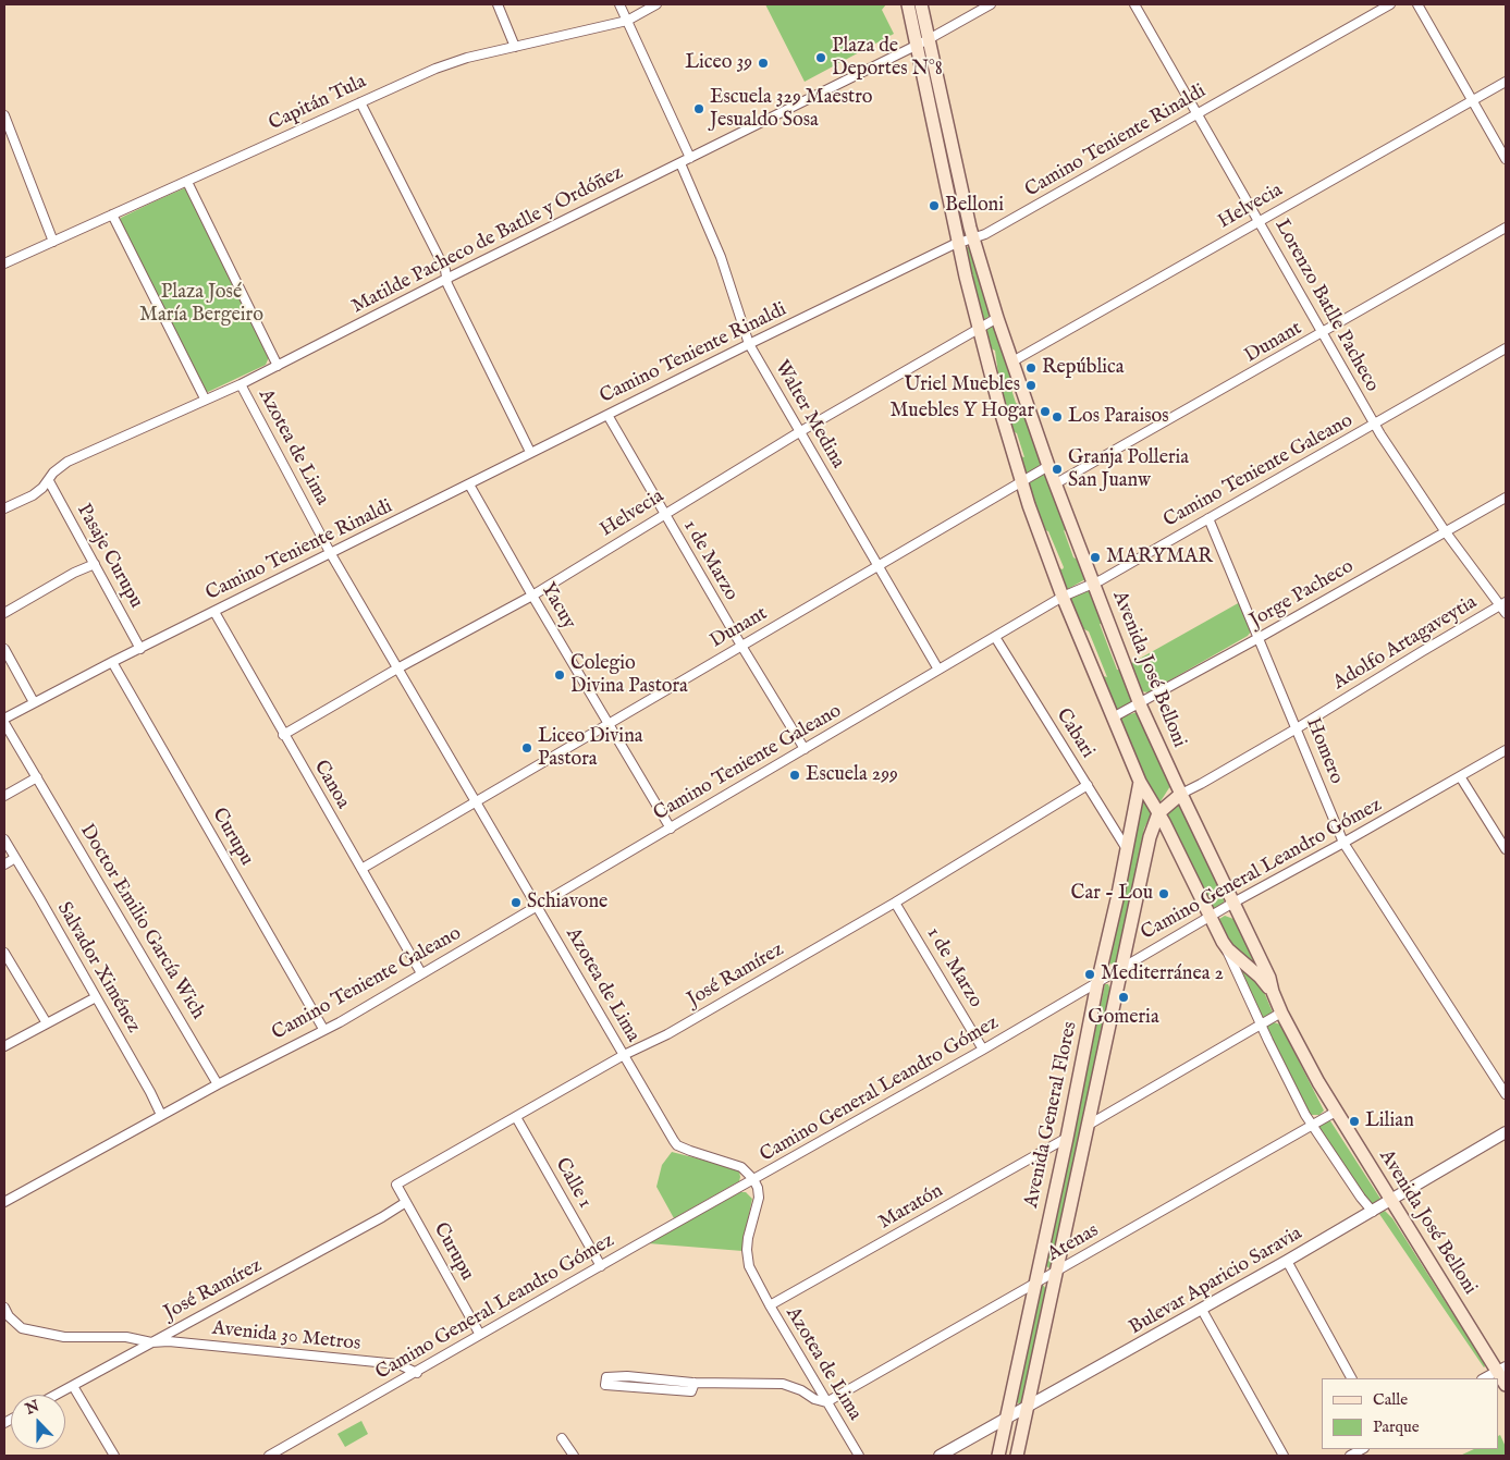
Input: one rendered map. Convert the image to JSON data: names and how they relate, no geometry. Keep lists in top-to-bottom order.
{
  "streets": {
    "main road": ["Avenida José Belloni", "Avenida General Flores"],
    "street": [
      "Capitán Tula",
      "Camino Teniente Rinaldi",
      "Helvecia",
      "Matilde Pacheco de Batlle y Ordóñez",
      "Lorenzo Batlle Pacheco",
      "Dunant",
      "Walter Medina",
      "Azotea de Lima",
      "Camino Teniente Galeano",
      "Pasaje Curupu",
      "1 de Marzo",
      "Jorge Pacheco",
      "Yacuy",
      "Adolfo Artagaveytia",
      "Cabari",
      "Homero",
      "Canoa",
      "Curupu",
      "Camino General Leandro Gómez",
      "Doctor Emilio García Wich",
      "Salvador Ximénez",
      "José Ramírez",
      "Calle 1",
      "Maratón",
      "Atenas",
      "Bulevar Aparicio Saravia",
      "Avenida 30 Metros"
    ]
  },
  "crossings": [
    ["Camino Teniente Rinaldi", "Lorenzo Batlle Pacheco"],
    ["Camino Teniente Rinaldi", "Walter Medina"],
    ["Camino Teniente Rinaldi", "Azotea de Lima"],
    ["Camino Teniente Rinaldi", "Pasaje Curupu"],
    ["Camino Teniente Rinaldi", "1 de Marzo"],
    ["Camino Teniente Rinaldi", "Yacuy"],
    ["Camino Teniente Rinaldi", "Avenida José Belloni"],
    ["Camino Teniente Rinaldi", "Canoa"],
    ["Camino Teniente Rinaldi", "Curupu"],
    ["Helvecia", "Lorenzo Batlle Pacheco"],
    ["Helvecia", "Walter Medina"],
    ["Helvecia", "Azotea de Lima"],
    ["Helvecia", "1 de Marzo"],
    ["Helvecia", "Yacuy"],
    ["Helvecia", "Avenida José Belloni"],
    ["Helvecia", "Canoa"],
    ["Matilde Pacheco de Batlle y Ordóñez", "Walter Medina"],
    ["Matilde Pacheco de Batlle y Ordóñez", "Azotea de Lima"],
    ["Matilde Pacheco de Batlle y Ordóñez", "Pasaje Curupu"],
    ["Matilde Pacheco de Batlle y Ordóñez", "Avenida José Belloni"],
    ["Lorenzo Batlle Pacheco", "Dunant"],
    ["Lorenzo Batlle Pacheco", "Camino Teniente Galeano"],
    ["Lorenzo Batlle Pacheco", "Jorge Pacheco"],
    ["Lorenzo Batlle Pacheco", "Adolfo Artagaveytia"],
    ["Dunant", "Walter Medina"],
    ["Dunant", "Azotea de Lima"],
    ["Dunant", "1 de Marzo"],
    ["Dunant", "Yacuy"],
    ["Dunant", "Avenida José Belloni"],
    ["Dunant", "Canoa"],
    ["Walter Medina", "Camino Teniente Galeano"],
    ["Azotea de Lima", "Camino Teniente Galeano"],
    ["Azotea de Lima", "Camino General Leandro Gómez"],
    ["Azotea de Lima", "José Ramírez"],
    ["Azotea de Lima", "Maratón"],
    ["Azotea de Lima", "Atenas"],
    ["Camino Teniente Galeano", "1 de Marzo"],
    ["Camino Teniente Galeano", "Yacuy"],
    ["Camino Teniente Galeano", "Avenida José Belloni"],
    ["Camino Teniente Galeano", "Cabari"],
    ["Camino Teniente Galeano", "Homero"],
    ["Camino Teniente Galeano", "Canoa"],
    ["Camino Teniente Galeano", "Curupu"],
    ["Camino Teniente Galeano", "Doctor Emilio García Wich"],
    ["Camino Teniente Galeano", "Salvador Ximénez"],
    ["1 de Marzo", "Camino General Leandro Gómez"],
    ["1 de Marzo", "José Ramírez"],
    ["Jorge Pacheco", "Avenida José Belloni"],
    ["Jorge Pacheco", "Homero"],
    ["Adolfo Artagaveytia", "Avenida José Belloni"],
    ["Adolfo Artagaveytia", "Homero"],
    ["Adolfo Artagaveytia", "Avenida General Flores"],
    ["Avenida José Belloni", "Camino General Leandro Gómez"],
    ["Avenida José Belloni", "Avenida General Flores"],
    ["Avenida José Belloni", "Atenas"],
    ["Avenida José Belloni", "Bulevar Aparicio Saravia"],
    ["Cabari", "José Ramírez"],
    ["Cabari", "Avenida General Flores"],
    ["Homero", "Camino General Leandro Gómez"],
    ["Curupu", "Camino General Leandro Gómez"],
    ["Curupu", "José Ramírez"],
    ["Camino General Leandro Gómez", "Avenida General Flores"],
    ["Camino General Leandro Gómez", "Calle 1"],
    ["Camino General Leandro Gómez", "Avenida 30 Metros"],
    ["José Ramírez", "Calle 1"],
    ["José Ramírez", "Avenida 30 Metros"],
    ["Avenida General Flores", "Maratón"],
    ["Avenida General Flores", "Atenas"],
    ["Avenida General Flores", "Bulevar Aparicio Saravia"]
  ],
  "parks": ["Plaza José María Bergeiro"],
  "places": [
    "Plaza de Deportes N°8",
    "Liceo 39",
    "Escuela 329 Maestro Jesualdo Sosa",
    "Belloni",
    "República",
    "Uriel Muebles",
    "Muebles Y Hogar",
    "Los Paraisos",
    "Granja Polleria San Juanw",
    "MARYMAR",
    "Colegio Divina Pastora",
    "Liceo Divina Pastora",
    "Escuela 299",
    "Car - Lou",
    "Schiavone",
    "Mediterránea 2",
    "Gomeria",
    "Lilian"
  ],
  "legend": ["Calle", "Parque"],
  "north": "top"
}
